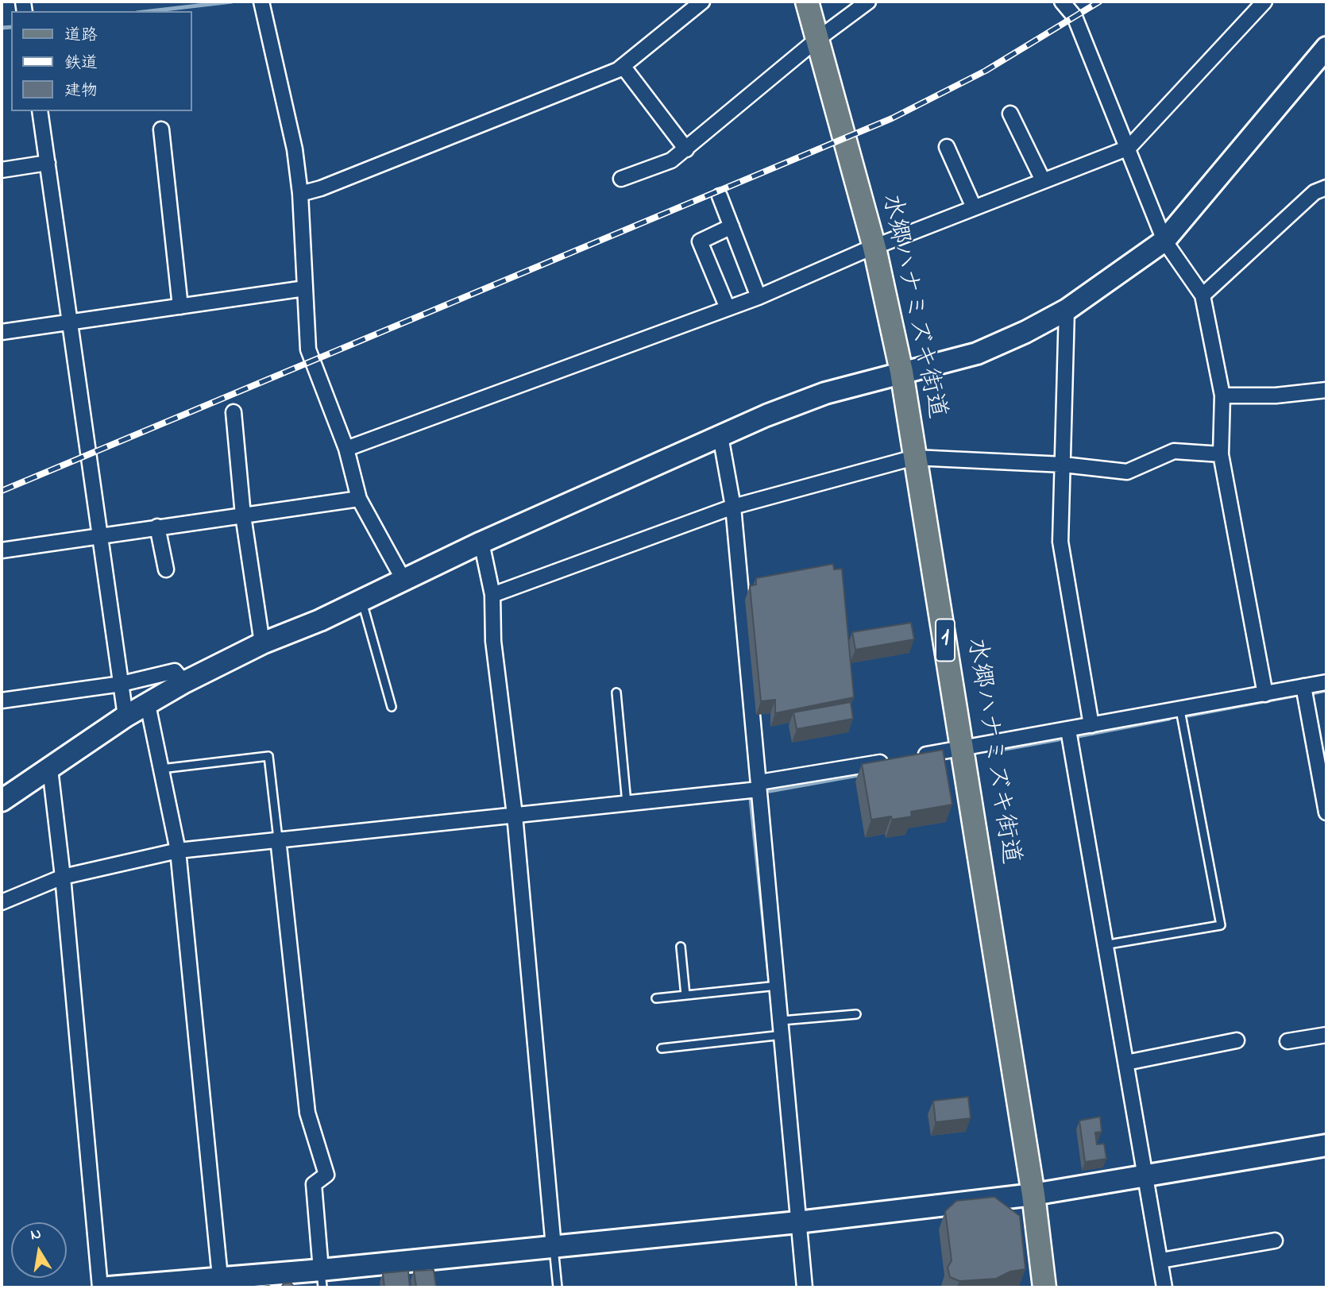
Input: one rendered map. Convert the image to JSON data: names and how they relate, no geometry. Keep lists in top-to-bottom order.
{
  "streets": {
    "main road": ["水郷ハナミズキ街道", "1"]
  },
  "legend": ["道路", "鉄道", "建物"],
  "north": "top"
}
